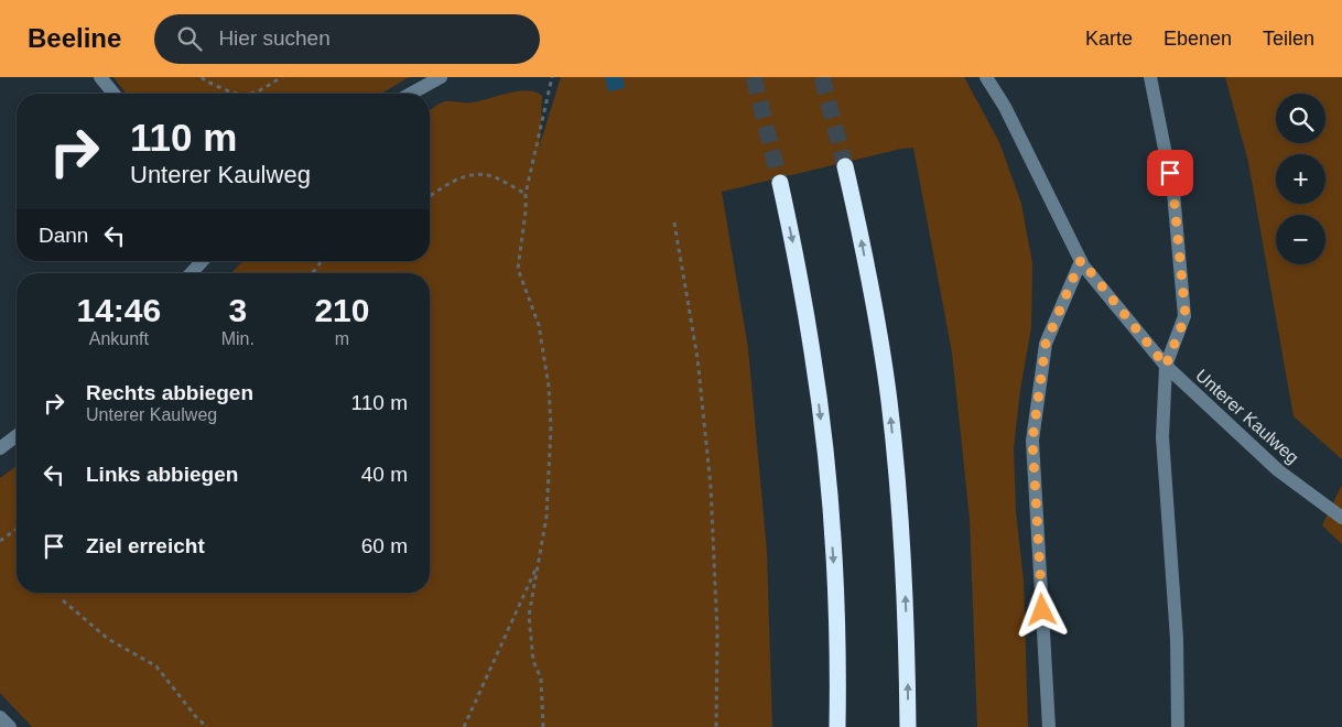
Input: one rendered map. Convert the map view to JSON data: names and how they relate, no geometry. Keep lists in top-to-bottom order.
{
  "streets": {
    "street": ["Unterer Kaulweg"]
  },
  "page": {
    "header": "Beeline",
    "search": "Hier suchen",
    "nav": ["Karte", "Ebenen", "Teilen"],
    "map_buttons": ["+", "−"],
    "turn": ["110 m", "Unterer Kaulweg"],
    "then": "Dann",
    "eta": [
      "14:46",
      "Ankunft",
      "3",
      "Min.",
      "210",
      "m"
    ],
    "list": [
      {
        "name": "Rechts abbiegen",
        "note": "Unterer Kaulweg",
        "value": "110 m"
      },
      {
        "name": "Links abbiegen",
        "value": "40 m"
      },
      {
        "name": "Ziel erreicht",
        "value": "60 m"
      }
    ]
  }
}
